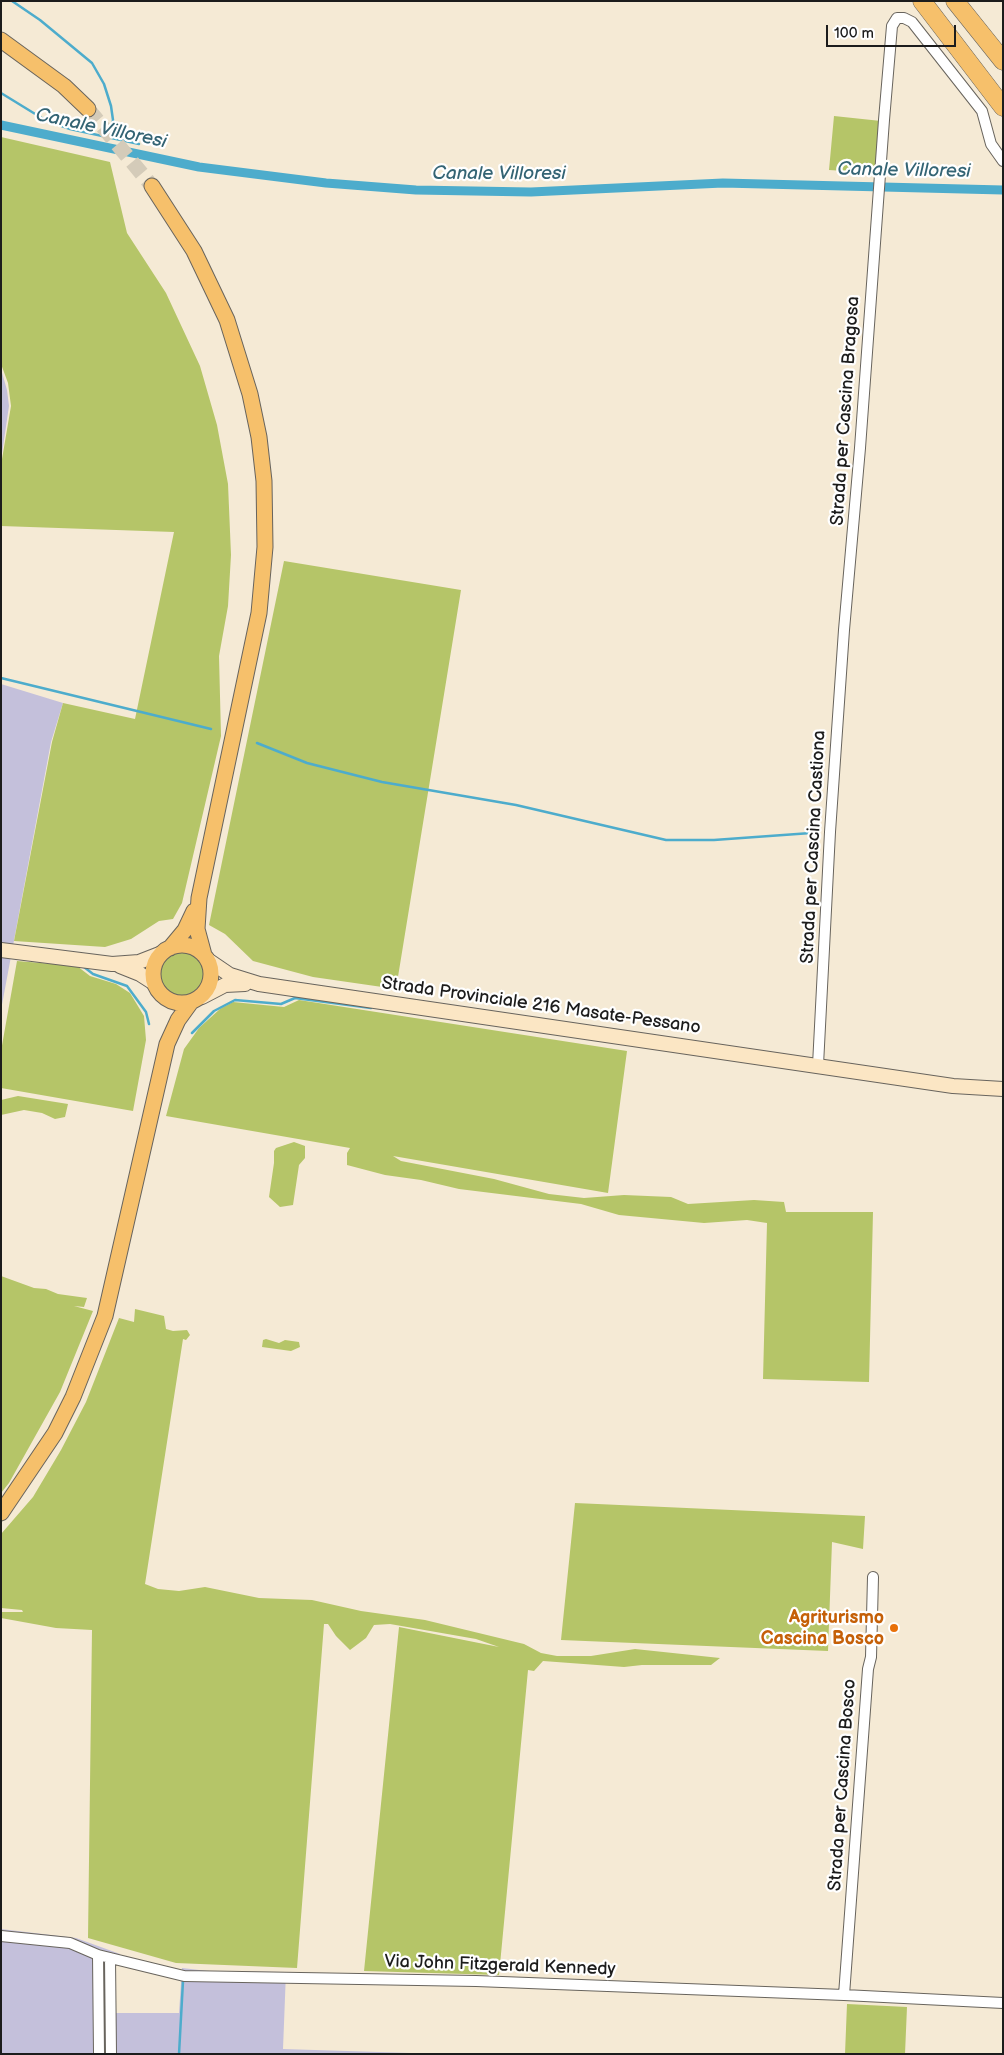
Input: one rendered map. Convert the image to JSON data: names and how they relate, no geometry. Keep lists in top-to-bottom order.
{
  "streets": {
    "main road": ["Strada Provinciale 216 Masate-Pessano"],
    "street": [
      "Strada per Cascina Bragosa",
      "Strada per Cascina Castiona",
      "Strada per Cascina Bosco",
      "Via John Fitzgerald Kennedy"
    ]
  },
  "crossings": [
    ["Strada per Cascina Bragosa", "Strada per Cascina Castiona"],
    ["Strada per Cascina Castiona", "Strada Provinciale 216 Masate-Pessano"],
    ["Strada per Cascina Bosco", "Via John Fitzgerald Kennedy"]
  ],
  "water": ["Canale Villoresi"],
  "places": ["Agriturismo Cascina Bosco"],
  "scale_bar": "100 m"
}
